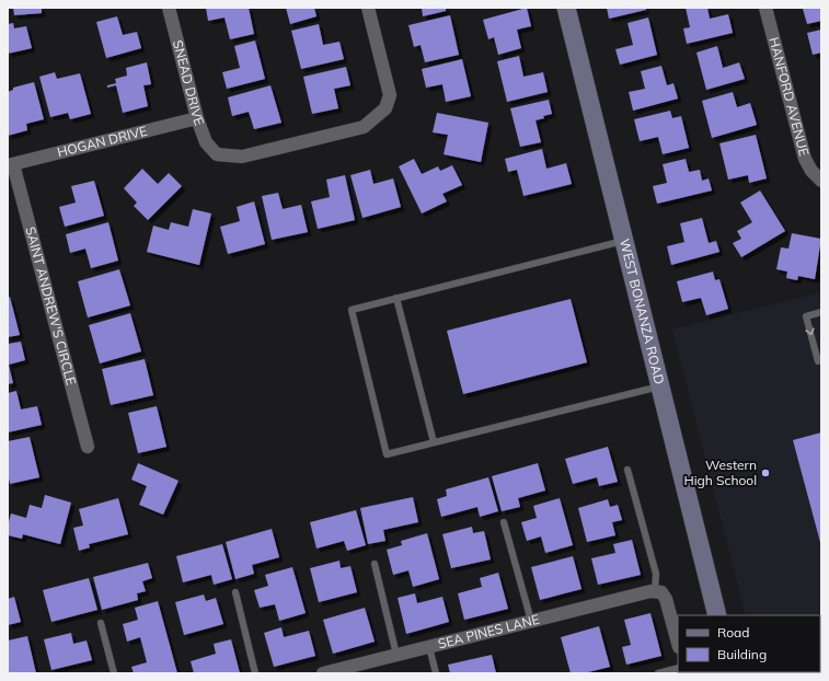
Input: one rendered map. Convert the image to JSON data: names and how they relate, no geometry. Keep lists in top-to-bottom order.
{
  "streets": {
    "street": [
      "SNEAD DRIVE",
      "HANFORD AVENUE",
      "HOGAN DRIVE",
      "SAINT ANDREW'S CIRCLE",
      "WEST BONANZA ROAD",
      "SEA PINES LANE"
    ]
  },
  "crossings": [
    ["SNEAD DRIVE", "HOGAN DRIVE"],
    ["HOGAN DRIVE", "SAINT ANDREW'S CIRCLE"]
  ],
  "places": ["Western High School"],
  "legend": ["Road", "Building"]
}
